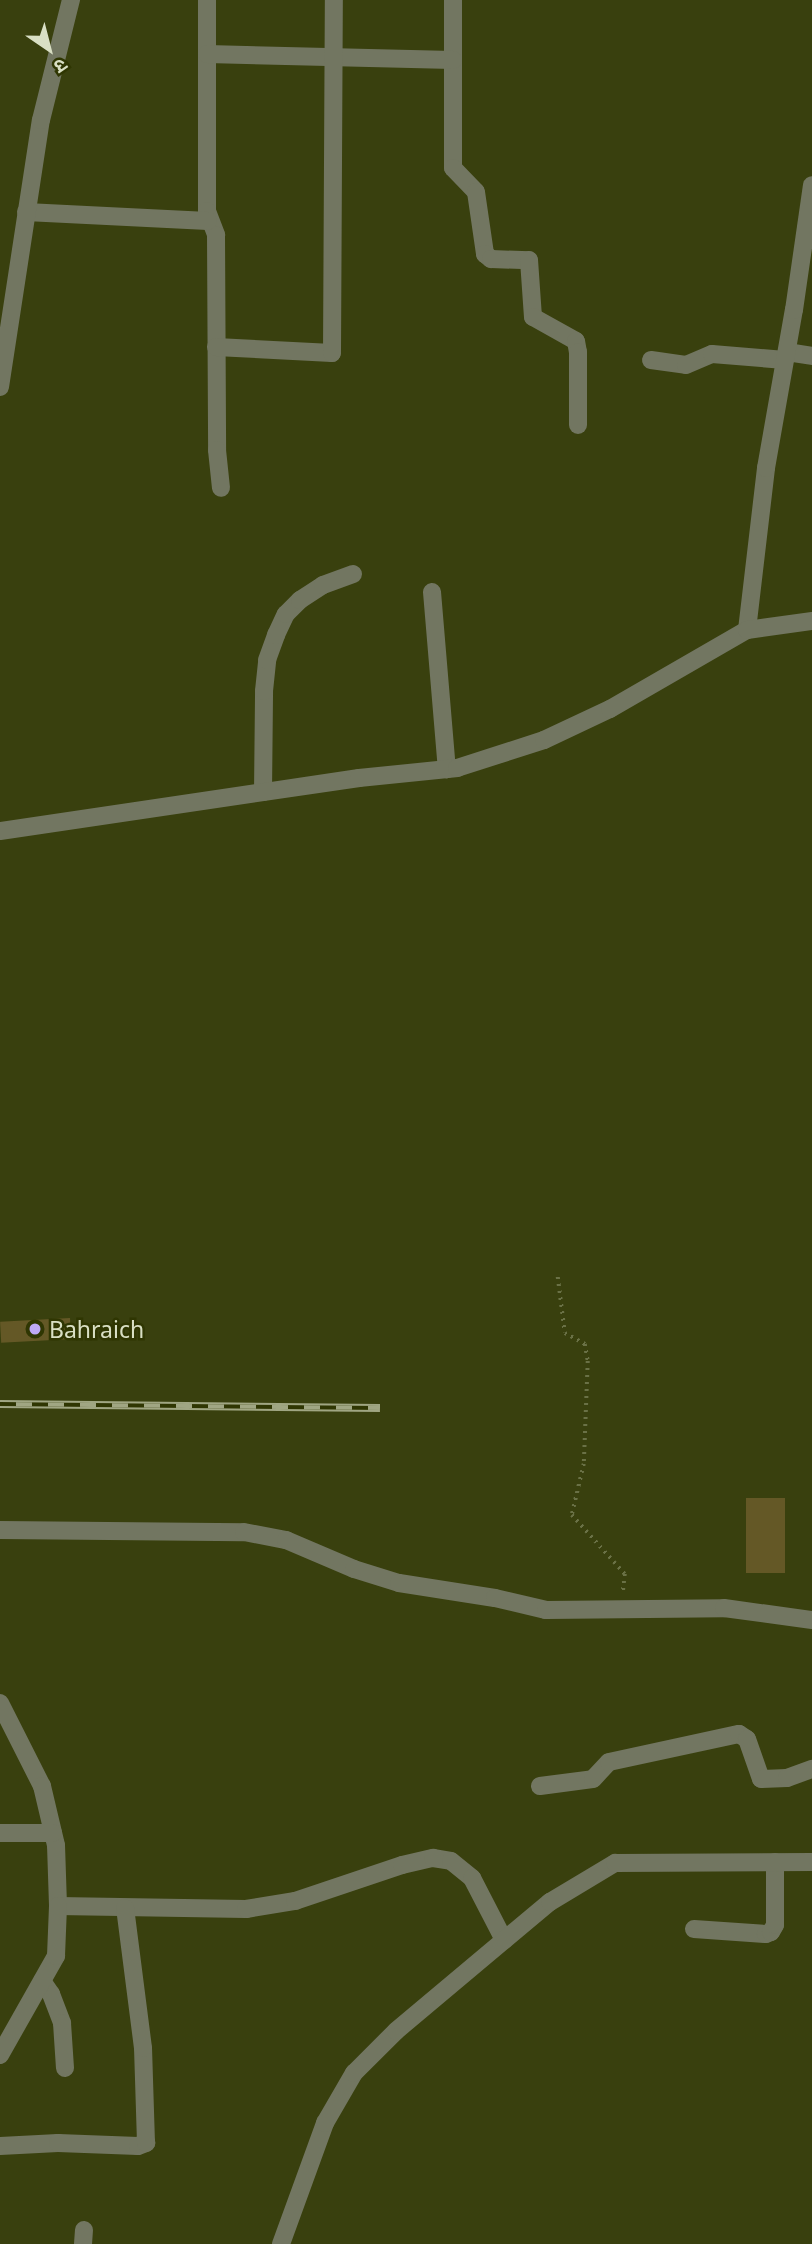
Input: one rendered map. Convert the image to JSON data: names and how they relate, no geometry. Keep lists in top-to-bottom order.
{
  "places": ["Bahraich"],
  "north": "bottom right"
}
